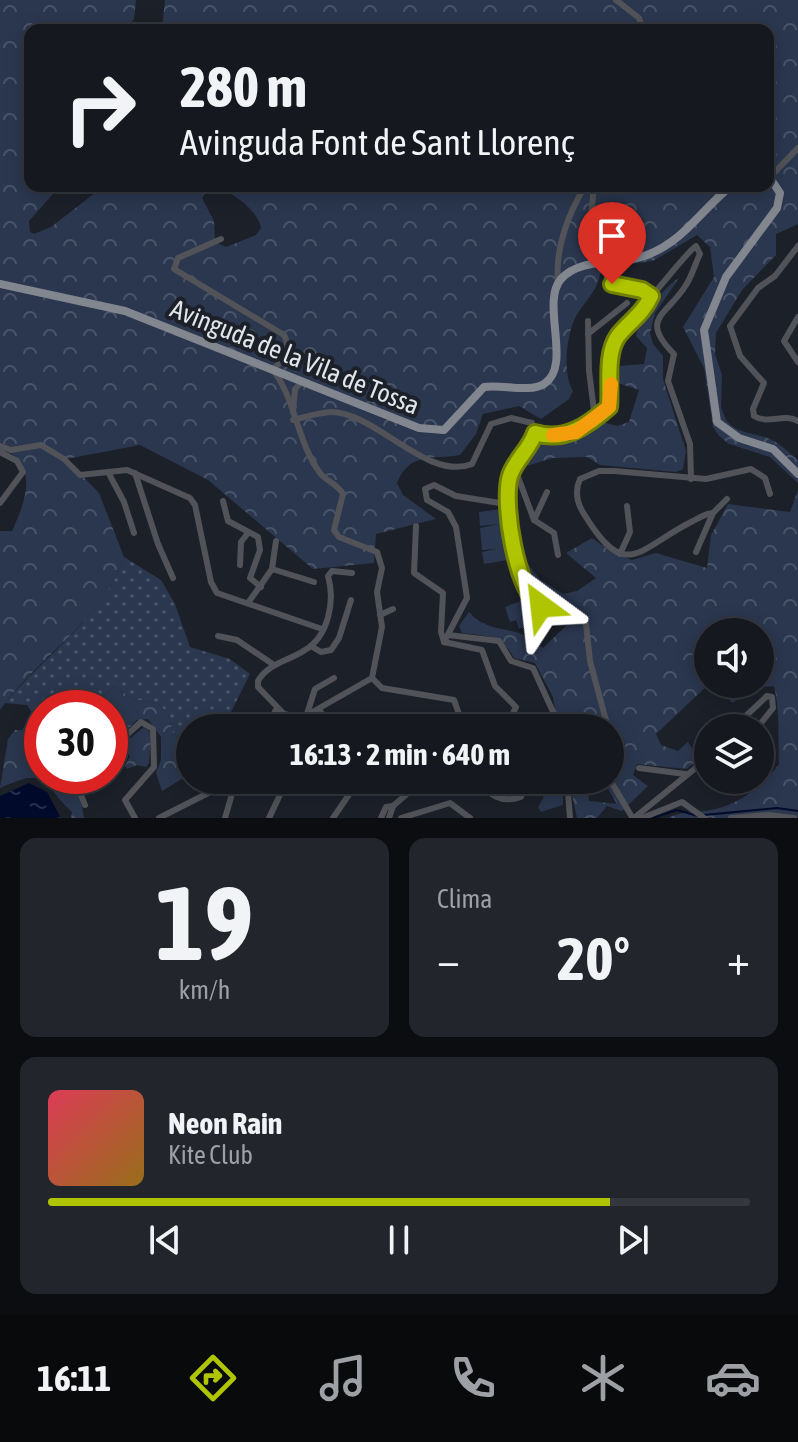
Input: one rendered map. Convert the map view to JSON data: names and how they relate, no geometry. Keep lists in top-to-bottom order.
{
  "streets": {
    "main road": ["Avinguda de la Vila de Tossa"]
  },
  "page": {
    "turn": ["280 m", "Avinguda Font de Sant Llorenç"],
    "limit": "30",
    "trip": "16:13 · 2 min · 640 m",
    "tile": [
      ["19", "km/h"],
      "Clima"
    ],
    "heat": ["−", "20°", "+"],
    "song": ["Neon Rain", "Kite Club"],
    "tabs": "16:11"
  }
}
